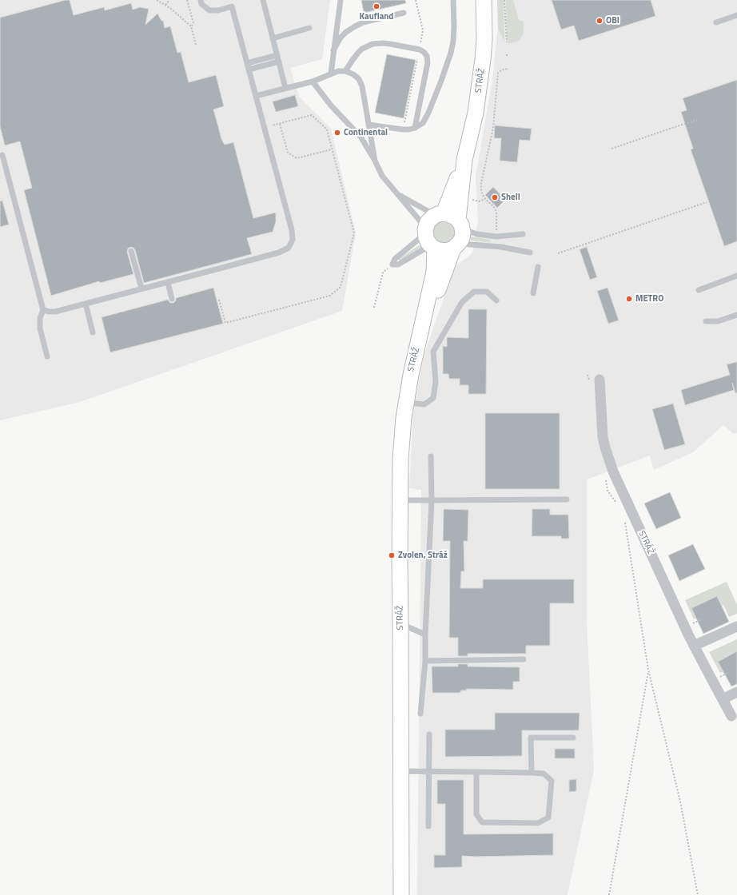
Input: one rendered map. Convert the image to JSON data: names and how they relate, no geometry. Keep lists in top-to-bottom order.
{
  "streets": {
    "street": ["STRÁŽ"]
  },
  "places": [
    "Kaufland",
    "OBI",
    "Continental",
    "Shell",
    "METRO",
    "Zvolen, Stráž"
  ]
}
